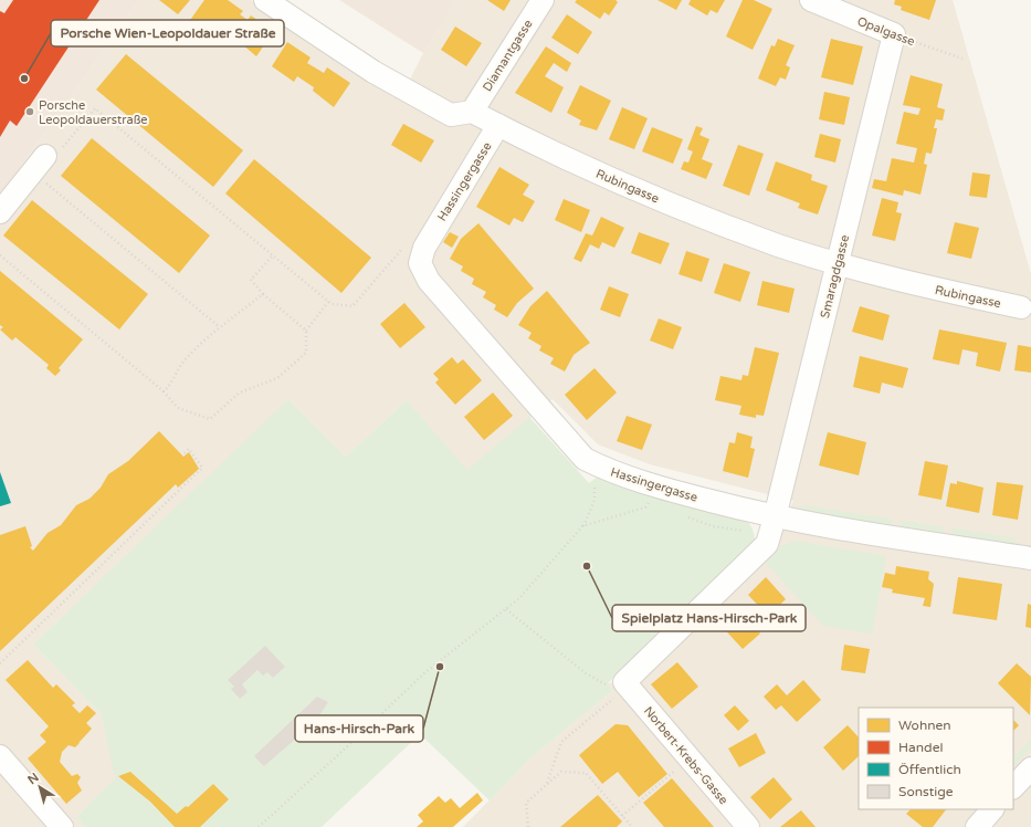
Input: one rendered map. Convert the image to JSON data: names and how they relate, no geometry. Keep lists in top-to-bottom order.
{
  "streets": {
    "street": [
      "Opalgasse",
      "Diamantgasse",
      "Hassingergasse",
      "Rubingasse",
      "Smaragdgasse",
      "Norbert-Krebs-Gasse"
    ]
  },
  "crossings": [
    ["Opalgasse", "Smaragdgasse"],
    ["Diamantgasse", "Rubingasse"],
    ["Hassingergasse", "Rubingasse"],
    ["Hassingergasse", "Smaragdgasse"],
    ["Rubingasse", "Smaragdgasse"],
    ["Smaragdgasse", "Norbert-Krebs-Gasse"]
  ],
  "places": [
    "Porsche Wien-Leopoldauer Straße",
    "Porsche Leopoldauerstraße",
    "Spielplatz Hans-Hirsch-Park",
    "Hans-Hirsch-Park"
  ],
  "legend": [
    "Wohnen",
    "Handel",
    "Öffentlich",
    "Sonstige"
  ],
  "north": "top left"
}
